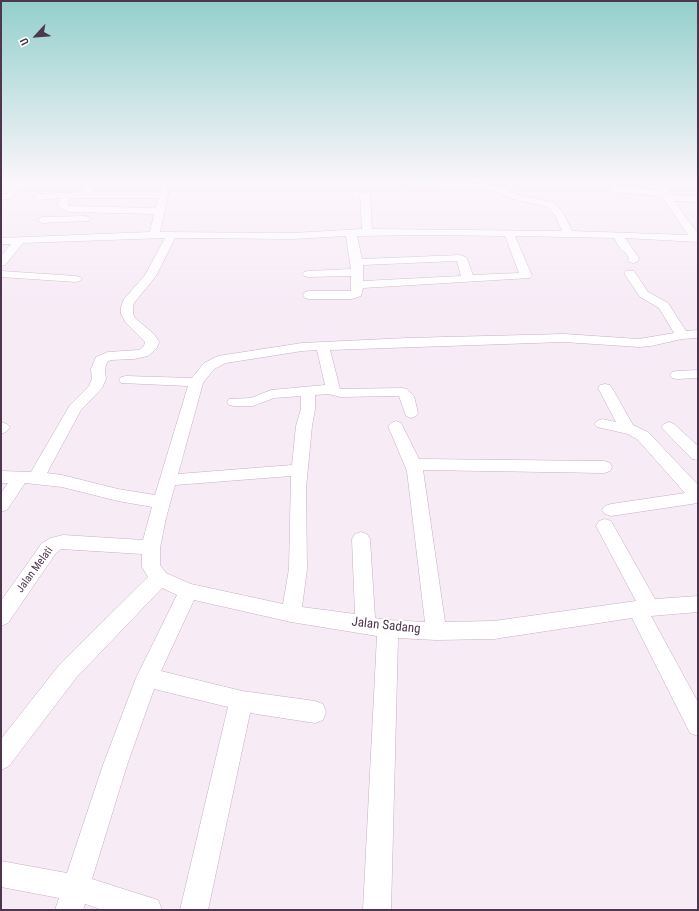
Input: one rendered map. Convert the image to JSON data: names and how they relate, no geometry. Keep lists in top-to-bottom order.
{
  "streets": {
    "street": ["Jalan Melati", "Jalan Sadang"]
  },
  "north": "bottom left"
}
